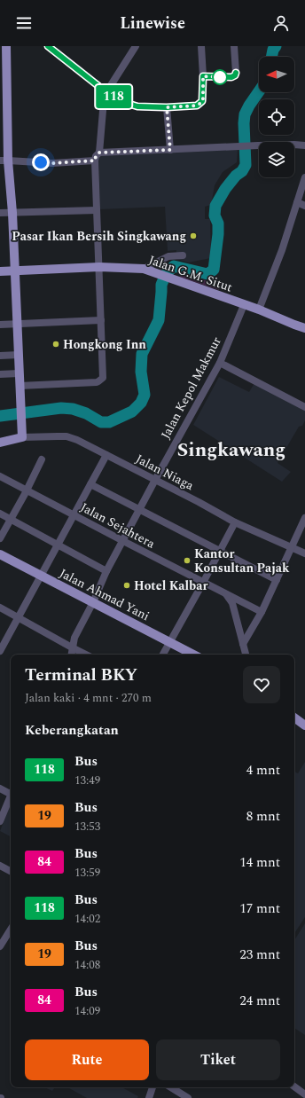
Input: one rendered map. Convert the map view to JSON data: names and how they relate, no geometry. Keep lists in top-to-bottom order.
{
  "streets": {
    "main road": ["Jalan G.M. Situt", "Jalan Ahmad Yani"],
    "street": ["Jalan Kepol Makmur", "Jalan Niaga", "Jalan Sejahtera"]
  },
  "crossings": [
    ["Jalan G.M. Situt", "Jalan Kepol Makmur"],
    ["Jalan Kepol Makmur", "Jalan Niaga"],
    ["Jalan Kepol Makmur", "Jalan Sejahtera"],
    ["Jalan Kepol Makmur", "Jalan Ahmad Yani"]
  ],
  "districts": ["Singkawang"],
  "places": [
    "Pasar Ikan Bersih Singkawang",
    "Hongkong Inn",
    "Kantor Konsultan Pajak",
    "Hotel Kalbar"
  ],
  "lines": ["bus line 118"],
  "north": "left",
  "page": {
    "header": "Linewise",
    "on_map": "118",
    "heading": [
      ["Terminal BKY", "Jalan kaki · 4 mnt · 270 m"],
      "Keberangkatan"
    ],
    "list": [
      {
        "mark": "118",
        "name": "Bus",
        "note": "13:49",
        "value": "4 mnt"
      },
      {
        "mark": "19",
        "name": "Bus",
        "note": "13:53",
        "value": "8 mnt"
      },
      {
        "mark": "84",
        "name": "Bus",
        "note": "13:59",
        "value": "14 mnt"
      },
      {
        "mark": "118",
        "name": "Bus",
        "note": "14:02",
        "value": "17 mnt"
      },
      {
        "mark": "19",
        "name": "Bus",
        "note": "14:08",
        "value": "23 mnt"
      },
      {
        "mark": "84",
        "name": "Bus",
        "note": "14:09",
        "value": "24 mnt"
      }
    ],
    "buttons": ["Rute", "Tiket"]
  }
}
